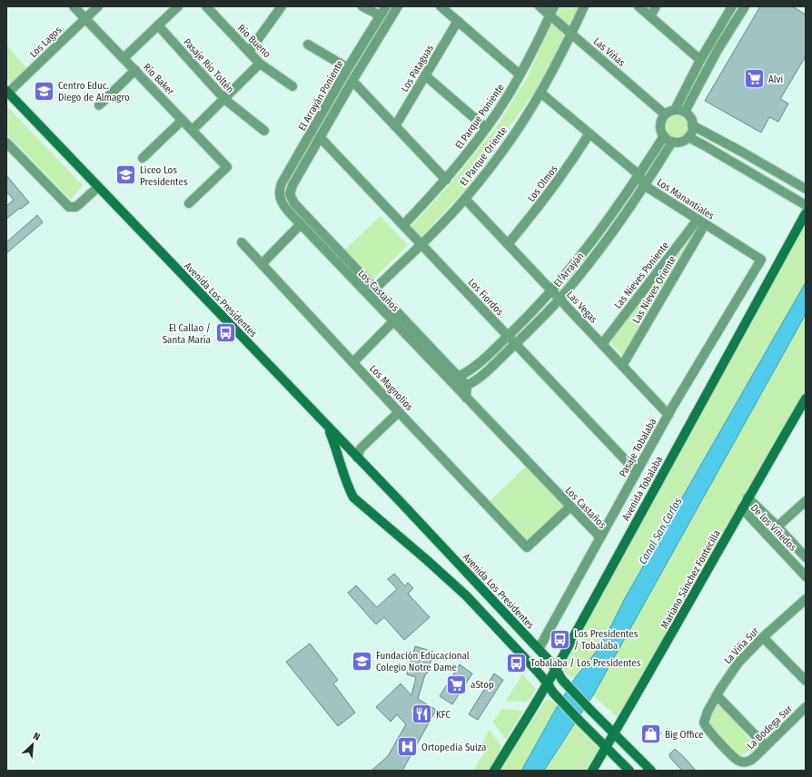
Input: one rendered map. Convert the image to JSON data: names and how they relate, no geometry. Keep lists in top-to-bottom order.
{
  "streets": {
    "street": [
      "Río Bueno",
      "Los Lagos",
      "Las Viñas",
      "Pasaje Río Toltén",
      "Los Pataguas",
      "Río Baker",
      "El Arrayán Poniente",
      "El Parque Poniente",
      "El Parque Oriente",
      "Los Olmos",
      "Los Manantiales",
      "El Arrayán",
      "Las Nieves Poniente",
      "Las Nieves Oriente",
      "Los Castaños",
      "Los Fiordos",
      "Avenida Los Presidentes",
      "Las Vegas",
      "Los Magnolios",
      "Pasaje Tobalaba",
      "Avenida Tobalaba",
      "De los Viñedos",
      "Mariano Sánchez Fontecilla",
      "La Viña Sur",
      "La Bodega Sur"
    ]
  },
  "crossings": [
    ["Los Lagos", "Río Baker"],
    ["Los Lagos", "Avenida Los Presidentes"],
    ["Las Viñas", "El Parque Poniente"],
    ["Las Viñas", "El Parque Oriente"],
    ["Las Viñas", "El Arrayán"],
    ["El Arrayán Poniente", "Los Castaños"],
    ["El Arrayán Poniente", "Los Fiordos"],
    ["El Parque Poniente", "Los Fiordos"],
    ["El Parque Oriente", "Los Manantiales"],
    ["El Parque Oriente", "Los Castaños"],
    ["El Parque Oriente", "Los Fiordos"],
    ["El Parque Oriente", "Las Vegas"],
    ["Los Olmos", "Los Manantiales"],
    ["Los Olmos", "Las Vegas"],
    ["Los Manantiales", "El Arrayán"],
    ["Los Manantiales", "Las Nieves Poniente"],
    ["Los Manantiales", "Las Nieves Oriente"],
    ["Los Manantiales", "Pasaje Tobalaba"],
    ["El Arrayán", "Los Castaños"],
    ["El Arrayán", "Los Fiordos"],
    ["El Arrayán", "Las Vegas"],
    ["Las Nieves Poniente", "Las Nieves Oriente"],
    ["Las Nieves Poniente", "Las Vegas"],
    ["Las Nieves Oriente", "Las Vegas"],
    ["Los Castaños", "Los Magnolios"],
    ["Los Castaños", "Pasaje Tobalaba"],
    ["Los Fiordos", "Pasaje Tobalaba"],
    ["Avenida Los Presidentes", "Pasaje Tobalaba"],
    ["Avenida Los Presidentes", "Avenida Tobalaba"],
    ["Avenida Los Presidentes", "Mariano Sánchez Fontecilla"],
    ["Las Vegas", "Pasaje Tobalaba"],
    ["De los Viñedos", "Mariano Sánchez Fontecilla"],
    ["La Viña Sur", "La Bodega Sur"]
  ],
  "water": ["Canal San Carlos"],
  "places": {
    "supermarket": ["Alvi", "aStop"],
    "school or university": ["Centro Educ. Diego de Almagro", "Liceo Los Presidentes", "Fundación Educacional Colegio Notre Dame"],
    "bus stop": ["El Callao / Santa María", "Los Presidentes / Tobalaba", "Tobalaba / Los Presidentes"],
    "restaurant": ["KFC"],
    "shop": ["Big Office"],
    "hospital": ["Ortopedia Suiza"]
  },
  "north": "top right"
}
